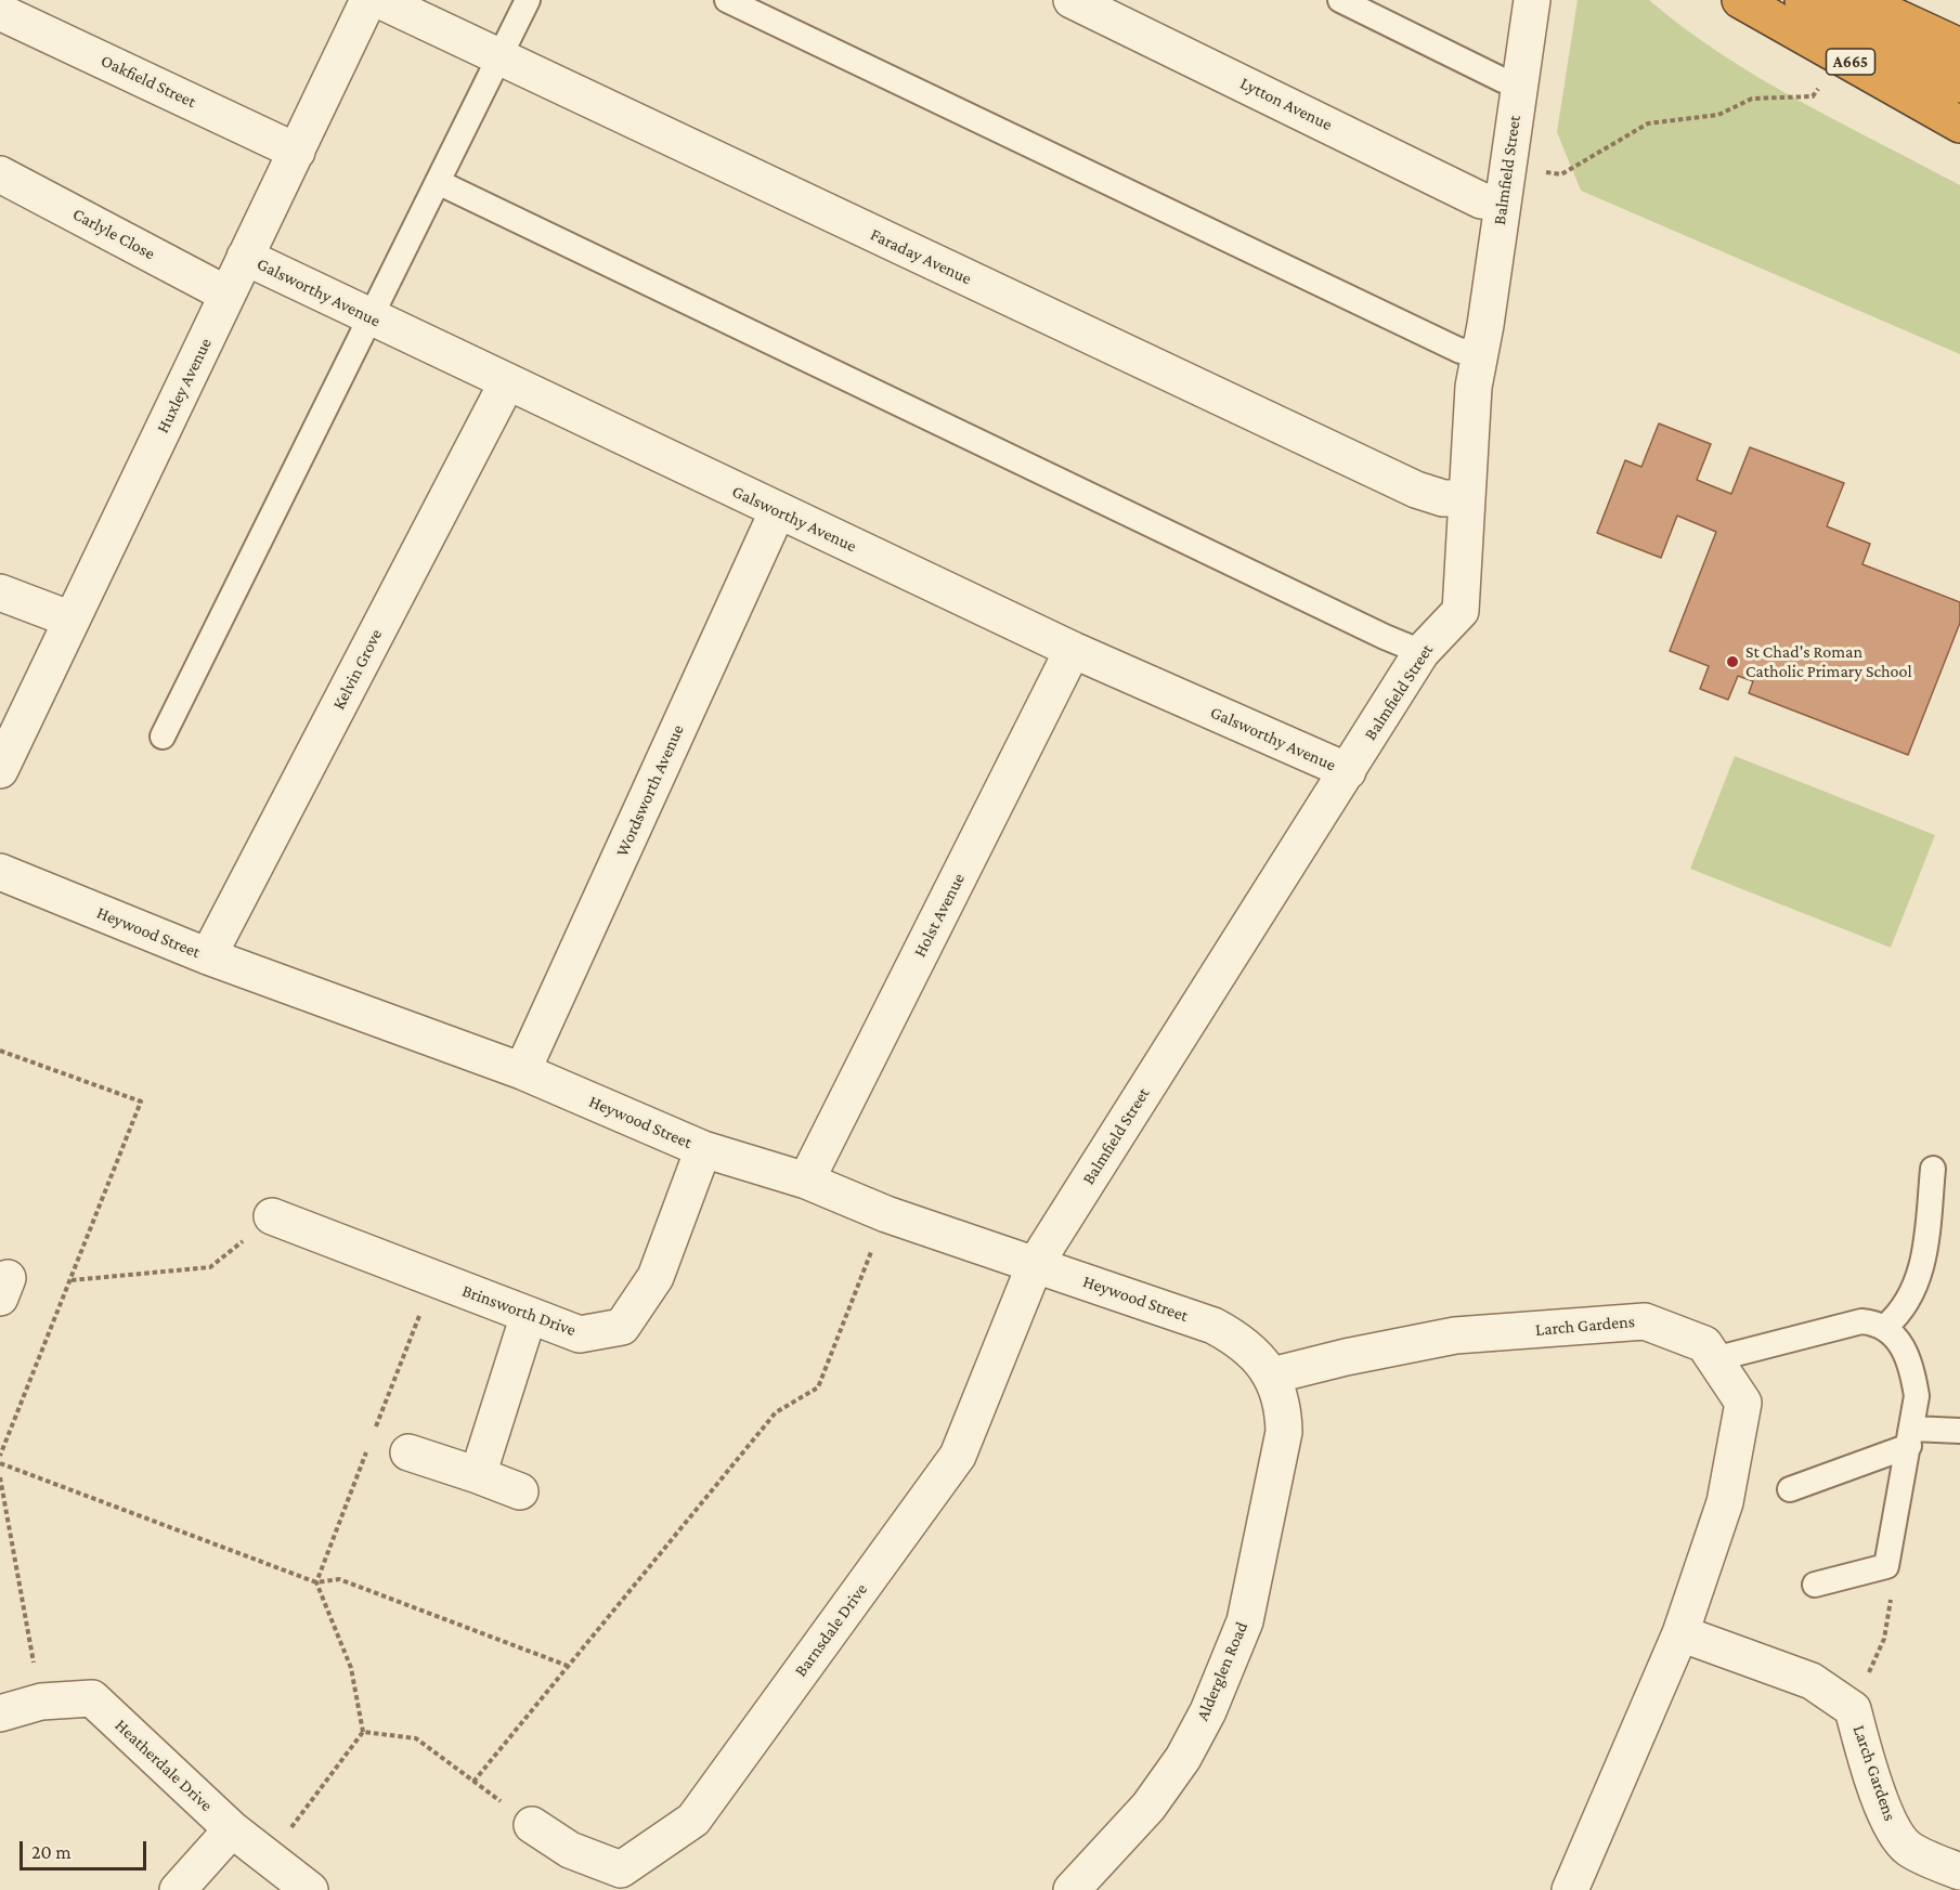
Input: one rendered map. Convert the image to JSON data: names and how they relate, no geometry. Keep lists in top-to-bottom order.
{
  "streets": {
    "highway": ["A665"],
    "street": [
      "Oakfield Street",
      "Lytton Avenue",
      "Balmfield Street",
      "Carlyle Close",
      "Faraday Avenue",
      "Galsworthy Avenue",
      "Huxley Avenue",
      "Kelvin Grove",
      "Wordsworth Avenue",
      "Holst Avenue",
      "Heywood Street",
      "Brinsworth Drive",
      "Larch Gardens",
      "Barnsdale Drive",
      "Alderglen Road",
      "Heatherdale Drive"
    ]
  },
  "crossings": [
    ["Oakfield Street", "Huxley Avenue"],
    ["Lytton Avenue", "Balmfield Street"],
    ["Balmfield Street", "Faraday Avenue"],
    ["Balmfield Street", "Galsworthy Avenue"],
    ["Balmfield Street", "Heywood Street"],
    ["Balmfield Street", "Barnsdale Drive"],
    ["Carlyle Close", "Huxley Avenue"],
    ["Galsworthy Avenue", "Huxley Avenue"],
    ["Galsworthy Avenue", "Kelvin Grove"],
    ["Galsworthy Avenue", "Wordsworth Avenue"],
    ["Galsworthy Avenue", "Holst Avenue"],
    ["Kelvin Grove", "Heywood Street"],
    ["Wordsworth Avenue", "Heywood Street"],
    ["Holst Avenue", "Heywood Street"],
    ["Heywood Street", "Brinsworth Drive"],
    ["Heywood Street", "Larch Gardens"],
    ["Heywood Street", "Barnsdale Drive"],
    ["Heywood Street", "Alderglen Road"],
    ["Larch Gardens", "Alderglen Road"]
  ],
  "places": ["St Chad's Roman Catholic Primary School"],
  "scale_bar": "20 m"
}
